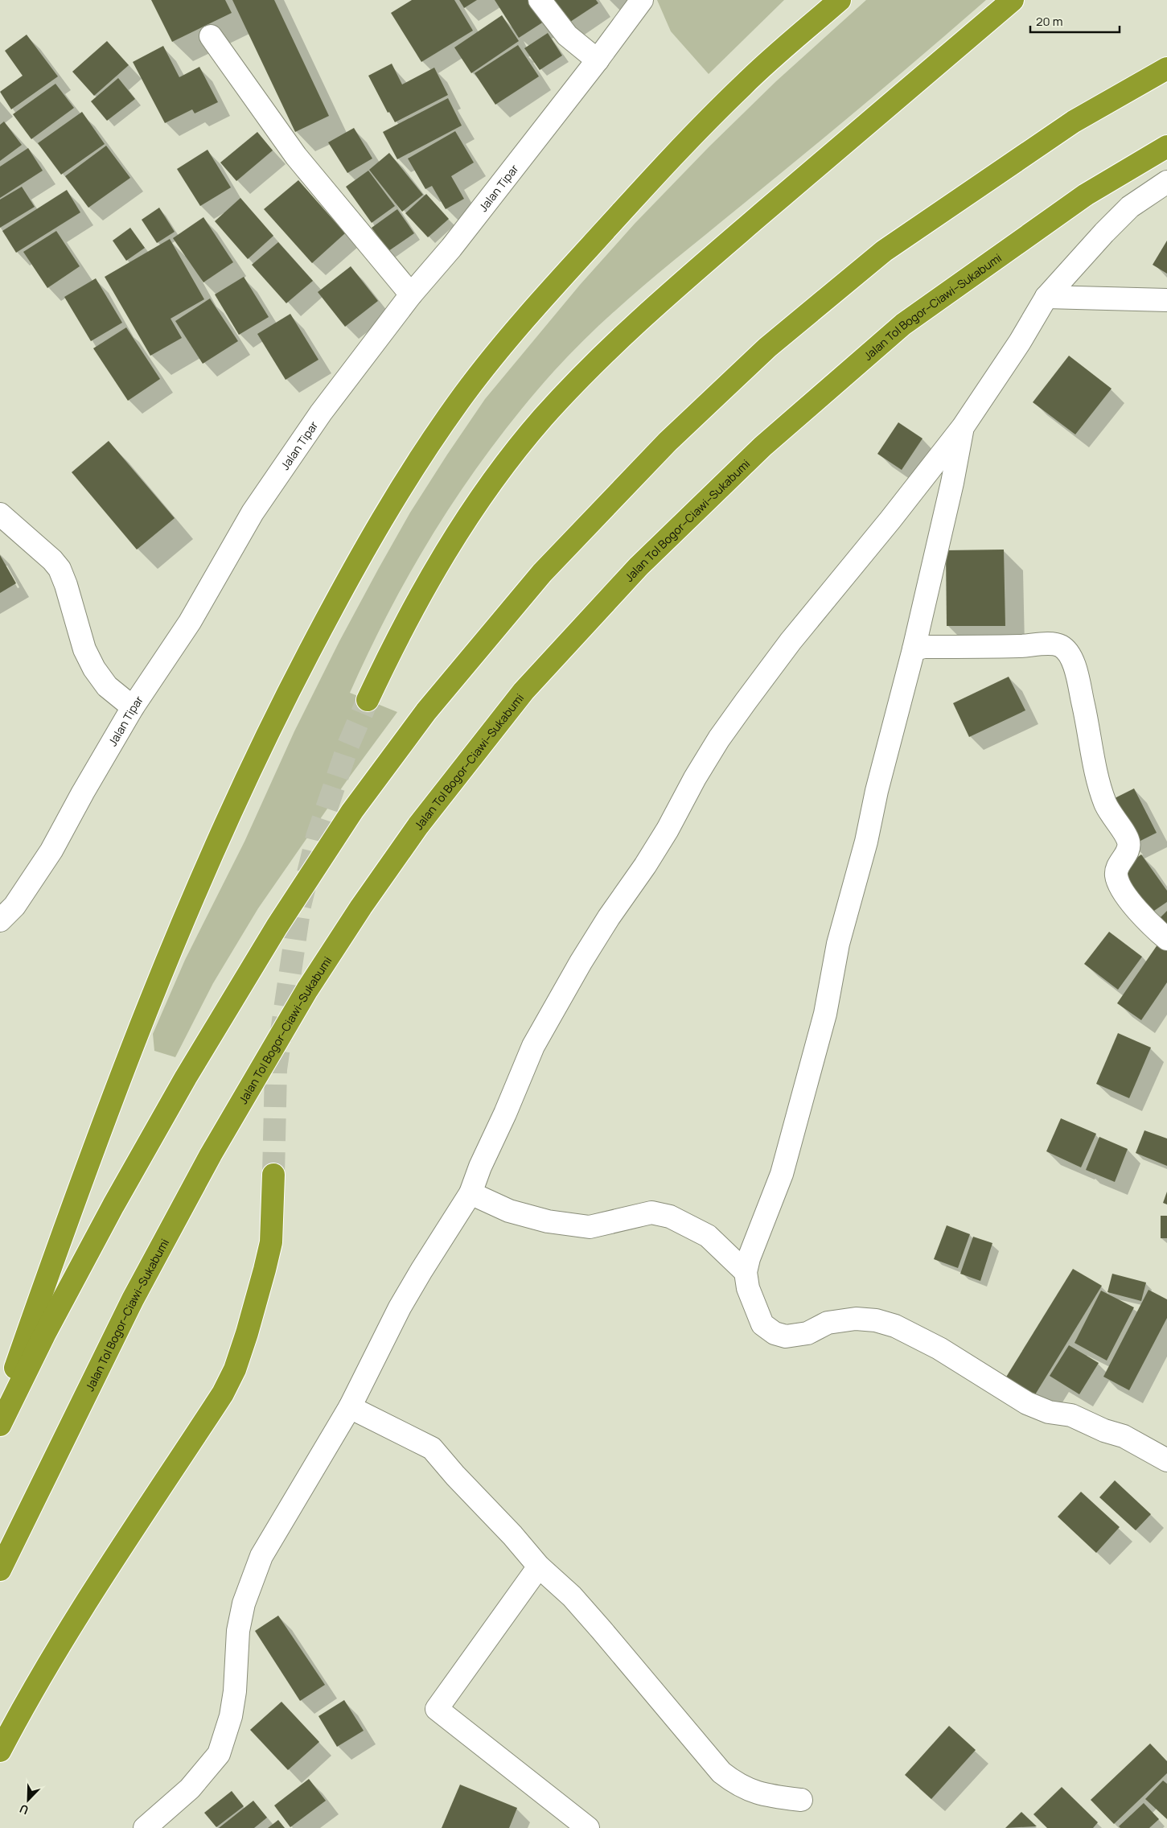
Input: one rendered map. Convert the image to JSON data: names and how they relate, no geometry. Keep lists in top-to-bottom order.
{
  "streets": {
    "highway": ["Jalan Tol Bogor–Ciawi–Sukabumi"],
    "street": ["Jalan Tipar"]
  },
  "scale_bar": "20 m",
  "north": "bottom left"
}
